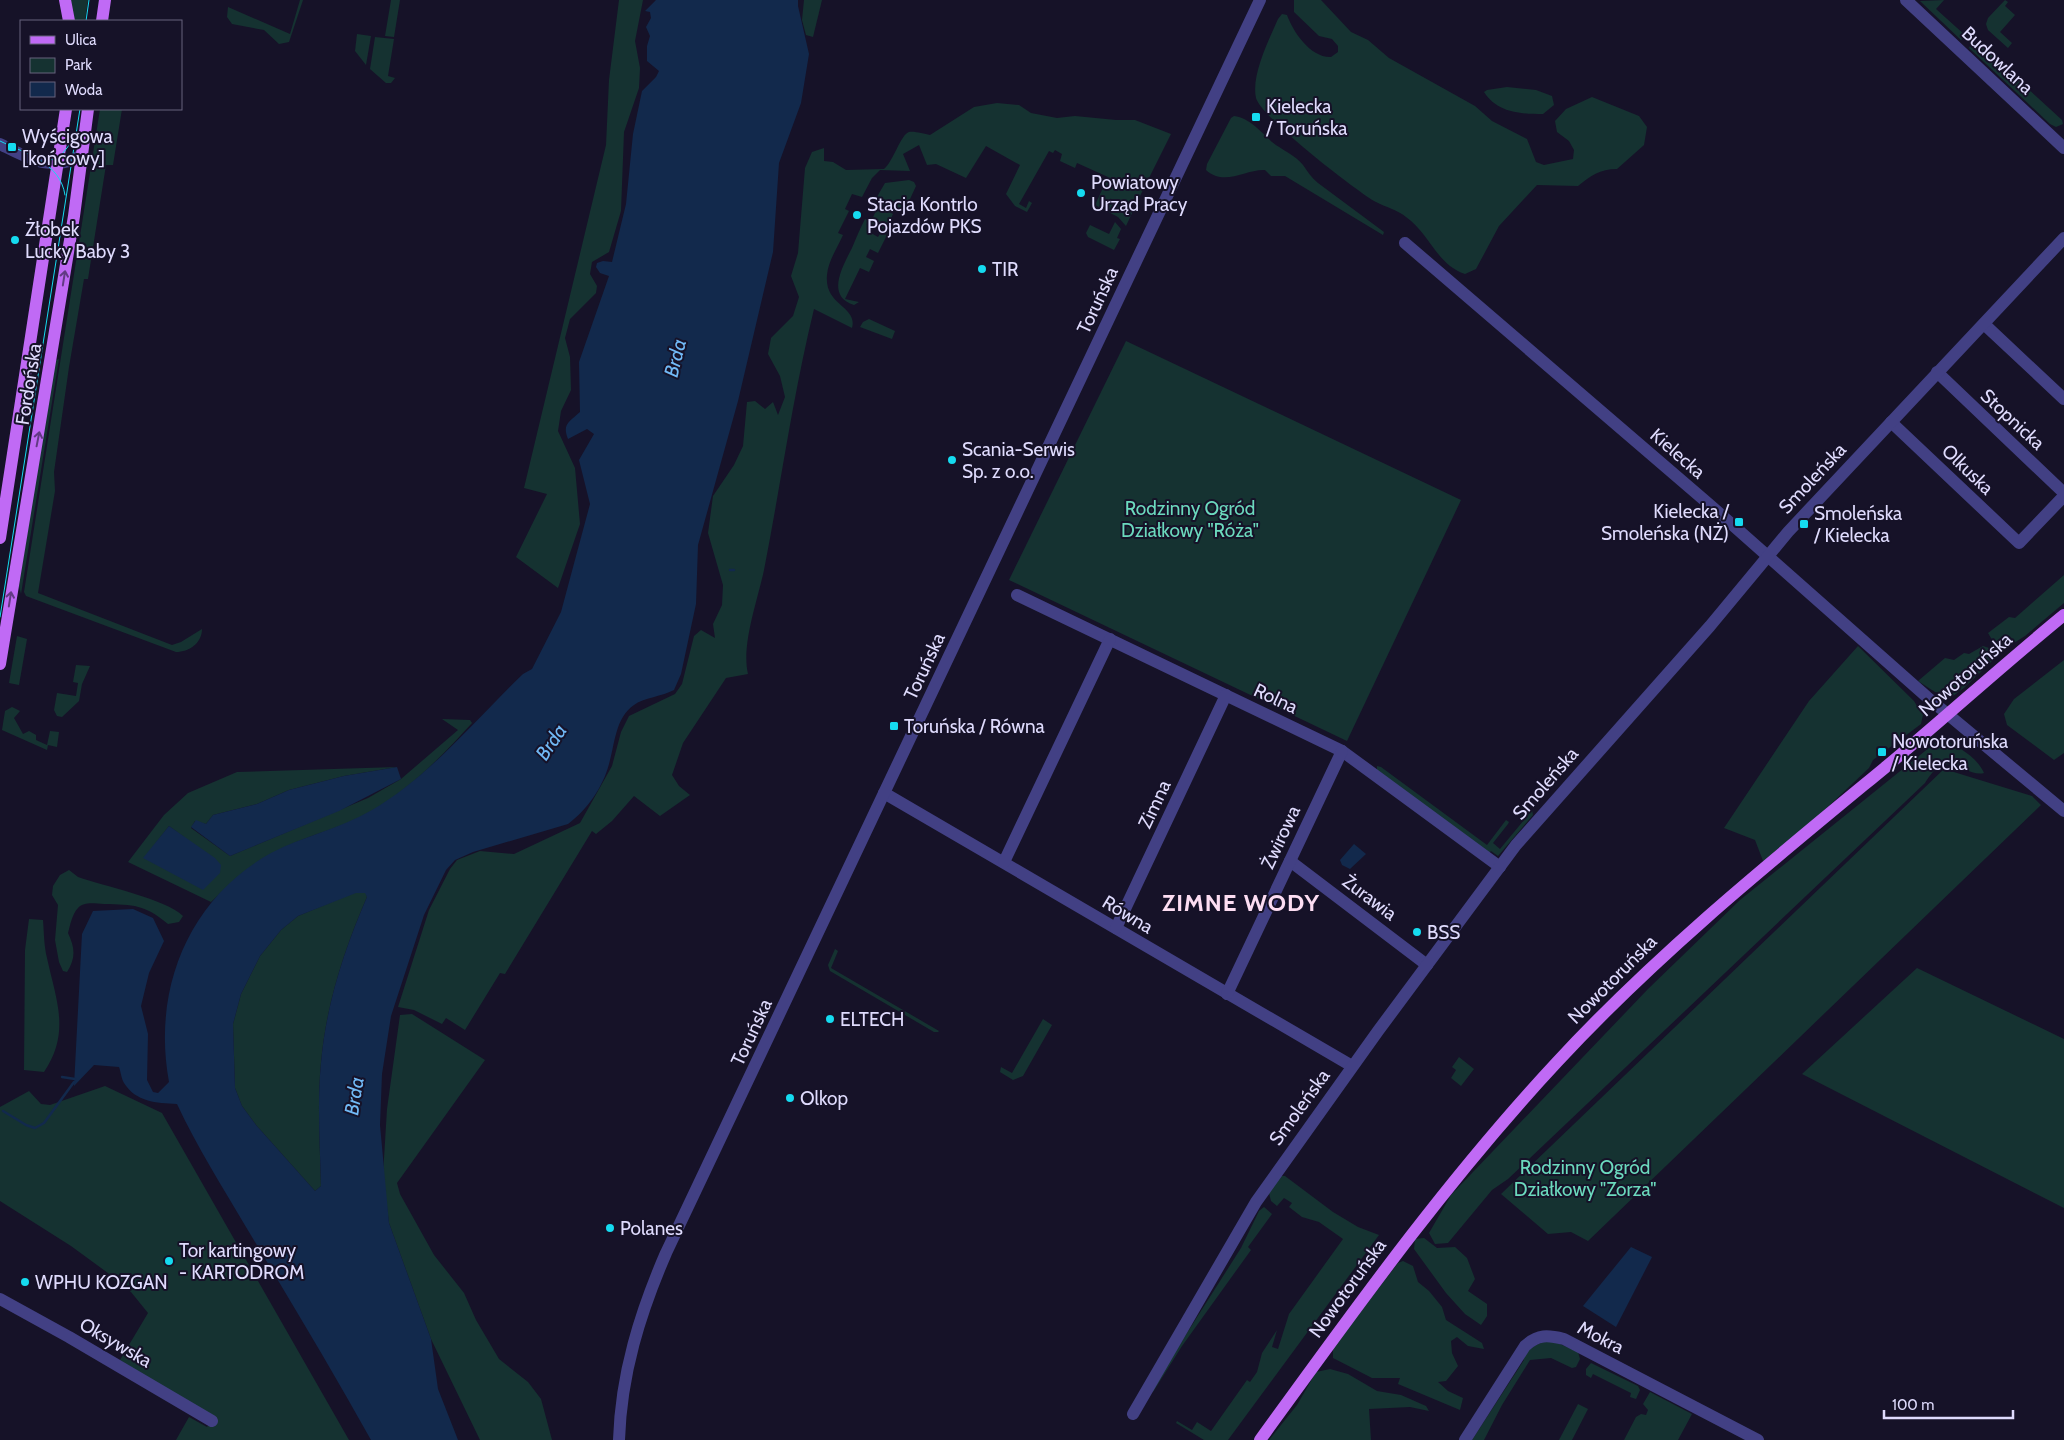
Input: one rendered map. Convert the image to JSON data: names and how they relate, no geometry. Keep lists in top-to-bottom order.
{
  "streets": {
    "main road": ["Fordońska", "Nowotoruńska"],
    "street": [
      "Budowlana",
      "Toruńska",
      "Stopnicka",
      "Kielecka",
      "Olkuska",
      "Smoleńska",
      "Rolna",
      "Zimna",
      "Żwirowa",
      "Żurawia",
      "Równa",
      "Mokra",
      "Oksywska"
    ]
  },
  "crossings": [
    ["Toruńska", "Równa"],
    ["Stopnicka", "Olkuska"],
    ["Stopnicka", "Smoleńska"],
    ["Kielecka", "Smoleńska"],
    ["Kielecka", "Nowotoruńska"],
    ["Olkuska", "Smoleńska"],
    ["Smoleńska", "Rolna"],
    ["Smoleńska", "Żurawia"],
    ["Smoleńska", "Równa"],
    ["Rolna", "Zimna"],
    ["Rolna", "Żwirowa"],
    ["Zimna", "Równa"],
    ["Żwirowa", "Żurawia"],
    ["Żwirowa", "Równa"]
  ],
  "districts": ["ZIMNE WODY"],
  "water": ["Brda"],
  "parks": ["Rodzinny Ogród Działkowy \"Róża\"", "Rodzinny Ogród Działkowy \"Zorza\""],
  "places": {
    "transit": [
      "Kielecka / Toruńska",
      "Wyścigowa [końcowy]",
      "Kielecka / Smoleńska (NŻ)",
      "Smoleńska / Kielecka",
      "Toruńska / Równa",
      "Nowotoruńska / Kielecka"
    ],
    "other": [
      "Powiatowy Urząd Pracy",
      "Stacja Kontrlo Pojazdów PKS",
      "Żłobek Lucky Baby 3",
      "TIR",
      "Scania-Serwis Sp. z o.o.",
      "BSS",
      "ELTECH",
      "Olkop",
      "Polanes",
      "Tor kartingowy - KARTODROM",
      "WPHU KOZGAN"
    ]
  },
  "legend": ["Ulica", "Park", "Woda"],
  "scale_bar": "100 m"
}
